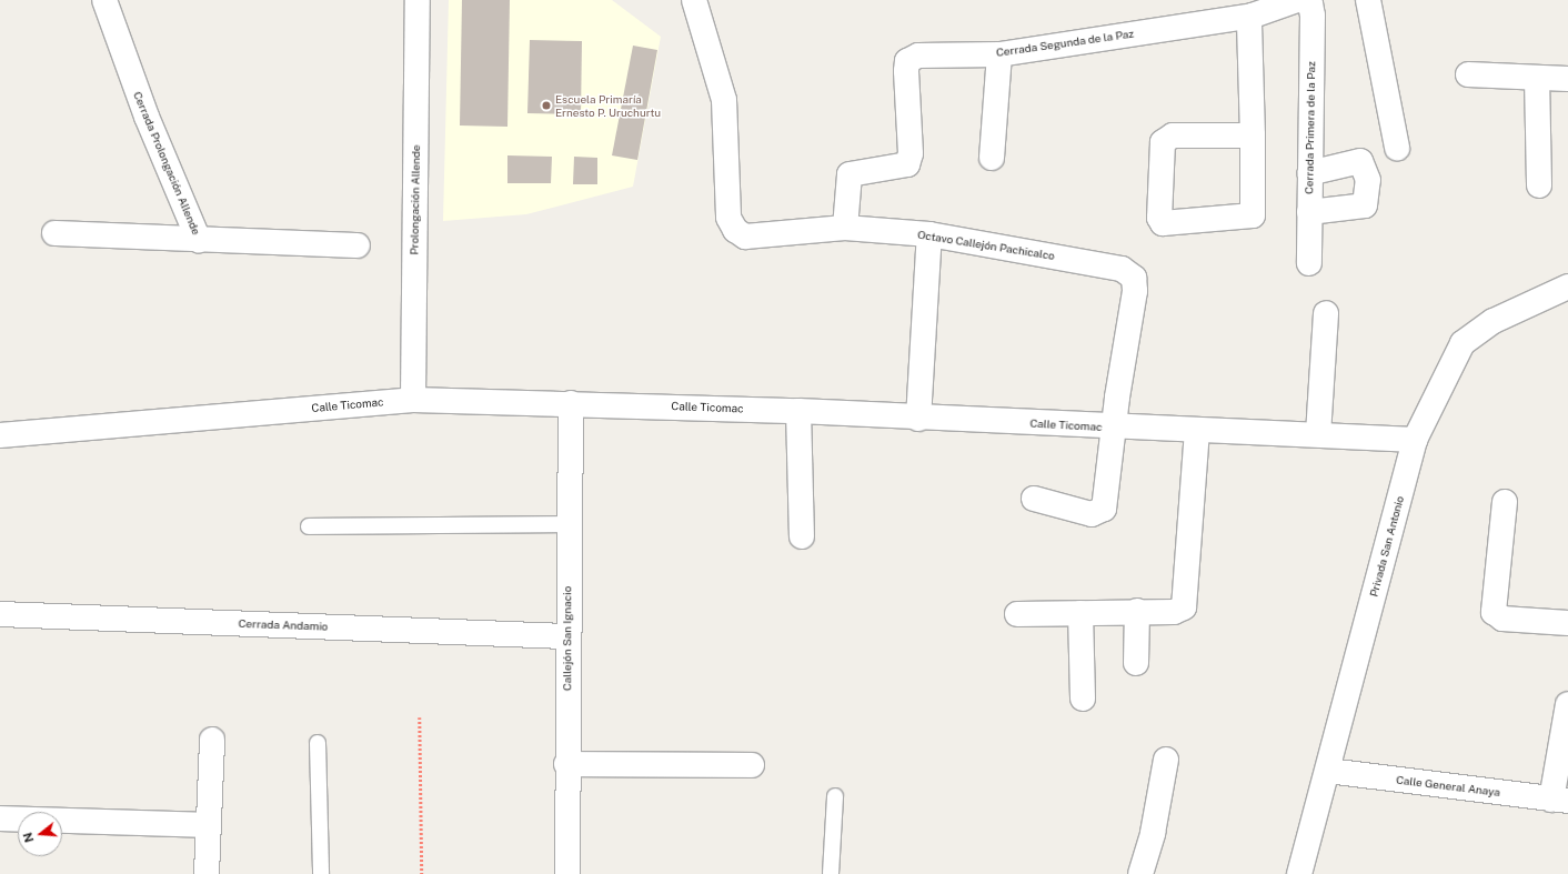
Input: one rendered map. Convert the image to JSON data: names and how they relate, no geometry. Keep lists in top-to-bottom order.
{
  "streets": {
    "street": [
      "Cerrada Segunda de la Paz",
      "Cerrada Primera de la Paz",
      "Cerrada Prolongación Allende",
      "Prolongación Allende",
      "Octavo Callejón Pachicalco",
      "Calle Ticomac",
      "Privada San Antonio",
      "Cerrada Andamio",
      "Callejón San Ignacio",
      "Calle General Anaya"
    ]
  },
  "crossings": [
    ["Cerrada Segunda de la Paz", "Cerrada Primera de la Paz"],
    ["Cerrada Segunda de la Paz", "Octavo Callejón Pachicalco"],
    ["Prolongación Allende", "Calle Ticomac"],
    ["Octavo Callejón Pachicalco", "Calle Ticomac"],
    ["Calle Ticomac", "Privada San Antonio"],
    ["Calle Ticomac", "Callejón San Ignacio"],
    ["Privada San Antonio", "Calle General Anaya"],
    ["Cerrada Andamio", "Callejón San Ignacio"]
  ],
  "places": ["Escuela Primaría Ernesto P. Uruchurtu"],
  "north": "left"
}
